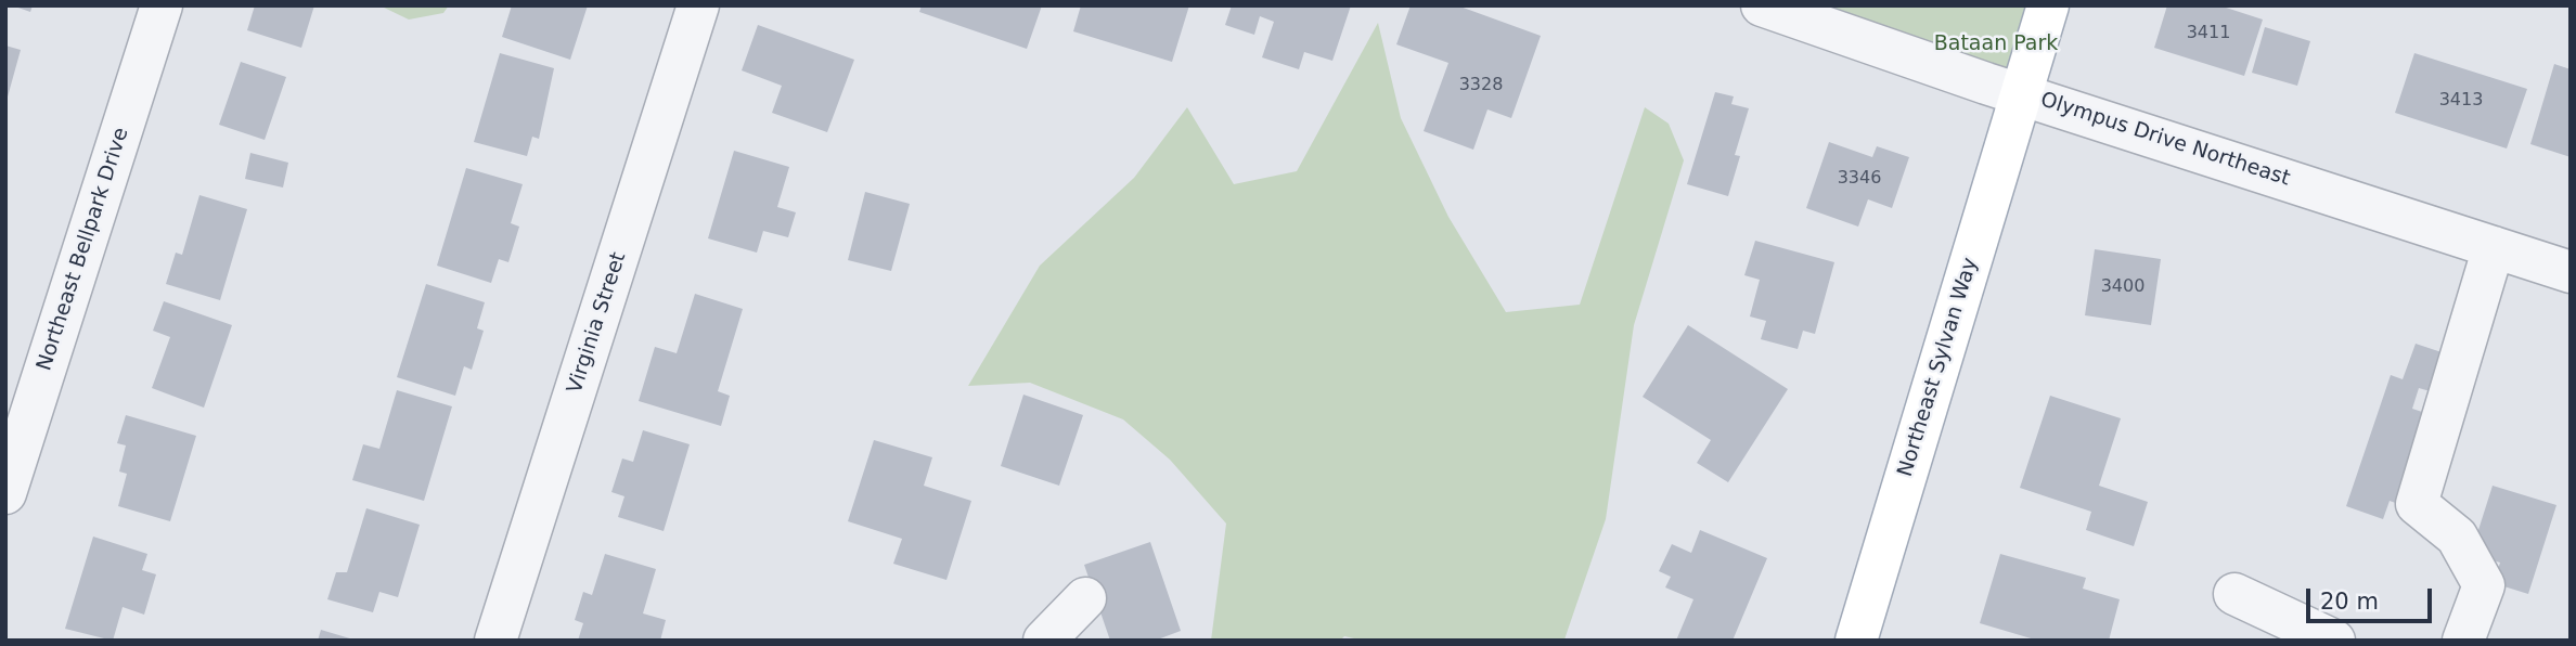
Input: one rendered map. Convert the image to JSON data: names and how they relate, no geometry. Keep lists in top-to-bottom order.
{
  "streets": {
    "main road": ["Northeast Sylvan Way"],
    "street": ["Olympus Drive Northeast", "Northeast Bellpark Drive", "Virginia Street"]
  },
  "crossings": [
    ["Olympus Drive Northeast", "Northeast Sylvan Way"]
  ],
  "parks": ["Bataan Park"],
  "house_numbers": [
    "3411",
    "3328",
    "3413",
    "3346",
    "3400"
  ],
  "scale_bar": "20 m"
}
